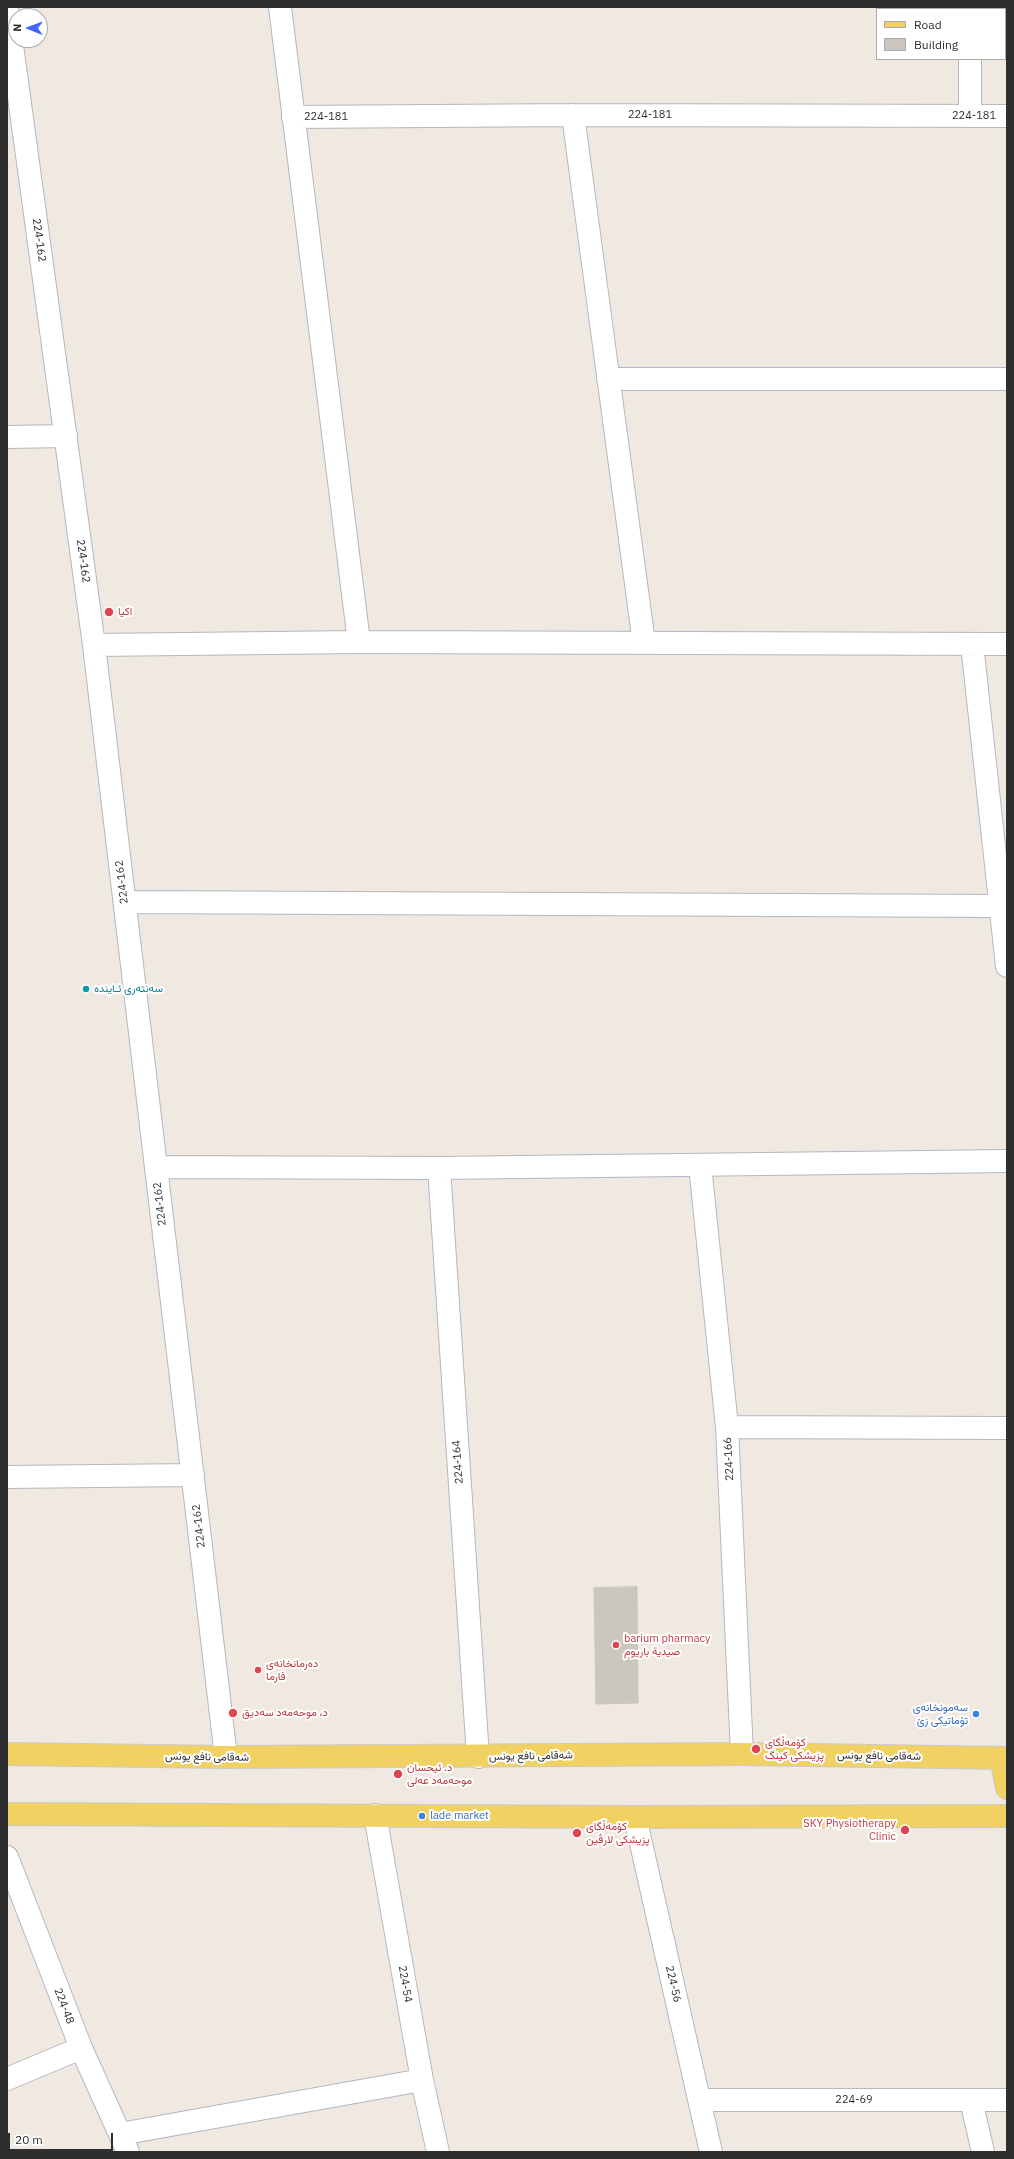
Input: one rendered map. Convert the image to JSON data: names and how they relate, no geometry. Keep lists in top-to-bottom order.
{
  "streets": {
    "main road": ["شەقامی نافع یونس"],
    "street": [
      "224-181",
      "224-162",
      "224-166",
      "224-164",
      "224-54",
      "224-56",
      "224-48",
      "224-69"
    ]
  },
  "crossings": [
    ["224-162", "شەقامی نافع یونس"],
    ["224-166", "شەقامی نافع یونس"],
    ["224-164", "شەقامی نافع یونس"],
    ["224-56", "224-69"]
  ],
  "places": [
    "اكيا",
    "سەنتەری ئـایندە",
    "barium pharmacy صيدية باريوم",
    "دەرمانخانەی فارما",
    "د، موحەمەد سەدیق",
    "سەمونخانەی تۆماتیکی زێ",
    "کۆمەڵگای پزیشکی کینگ",
    "د. ئیحسان موحەمەد عەلی",
    "lade market",
    "SKY Physiotherapy Clinic",
    "کۆمەڵگای پزیشکی لارڤین"
  ],
  "legend": ["Road", "Building"],
  "scale_bar": "20 m",
  "north": "left"
}
